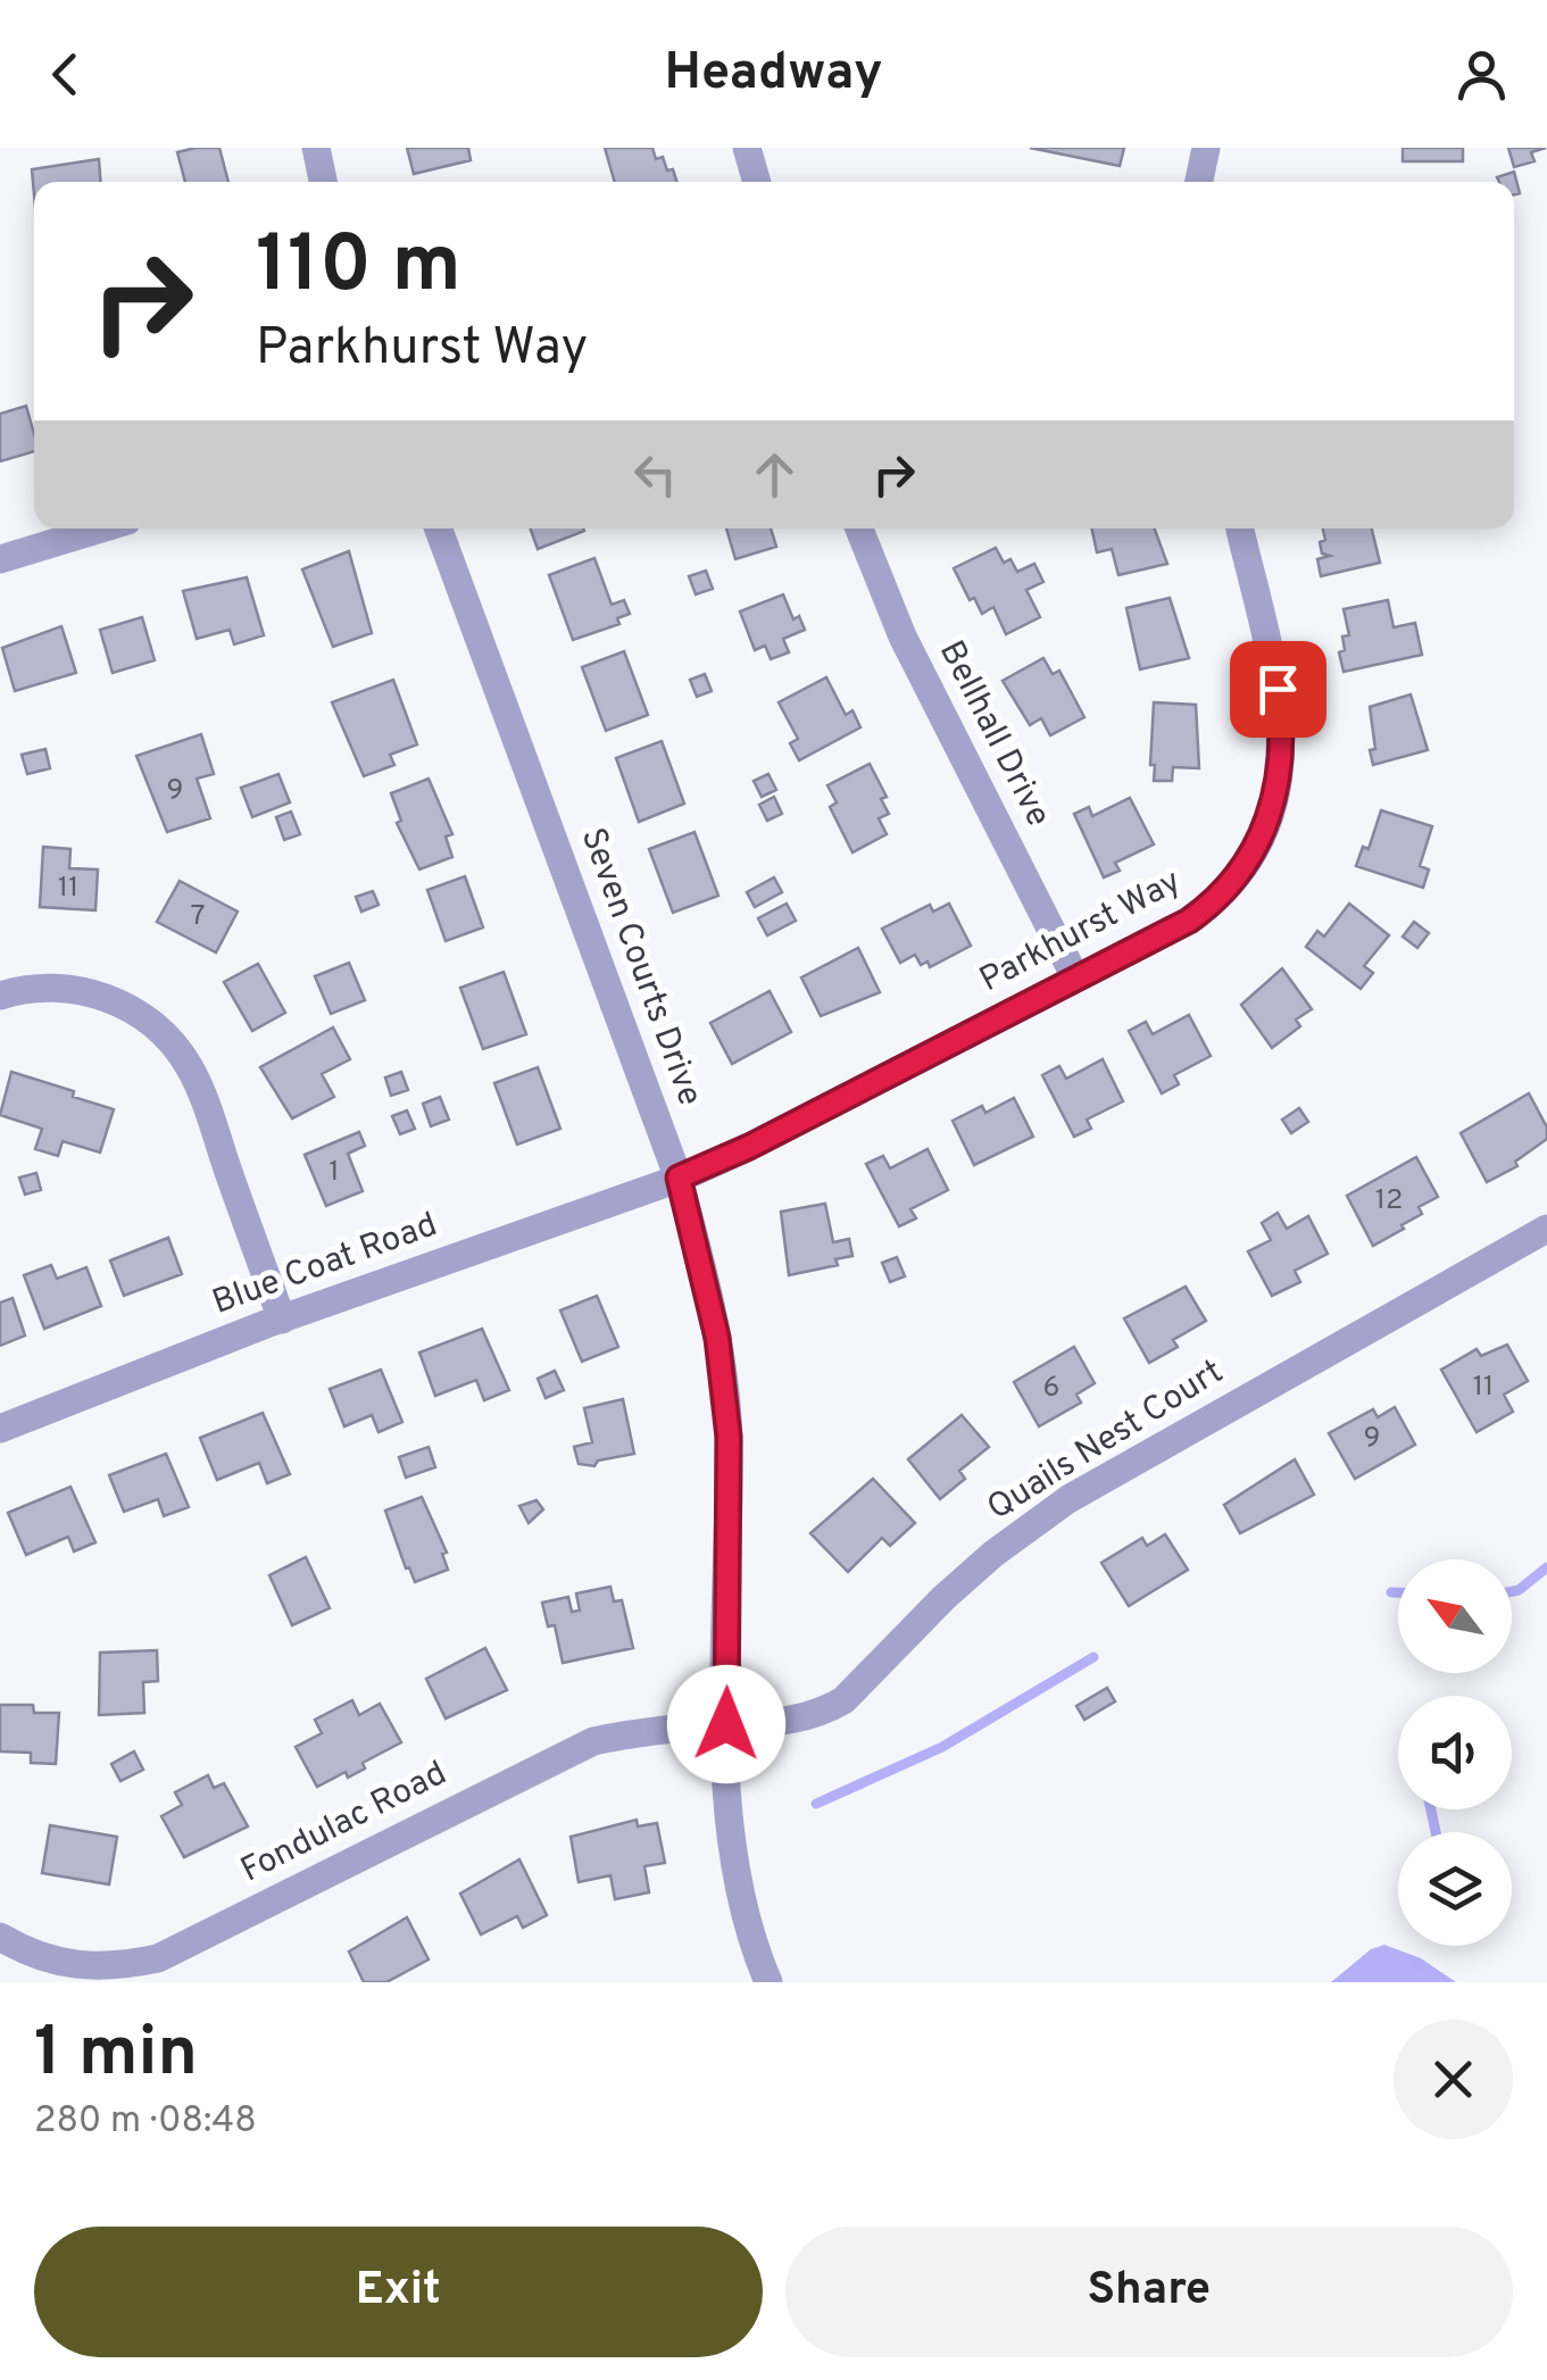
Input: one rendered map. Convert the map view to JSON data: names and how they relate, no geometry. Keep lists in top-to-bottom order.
{
  "streets": {
    "street": [
      "Bellhall Drive",
      "Parkhurst Way",
      "Seven Courts Drive",
      "Blue Coat Road",
      "Quails Nest Court",
      "Fondulac Road"
    ]
  },
  "crossings": [
    ["Bellhall Drive", "Parkhurst Way"],
    ["Parkhurst Way", "Seven Courts Drive"],
    ["Parkhurst Way", "Blue Coat Road"],
    ["Seven Courts Drive", "Blue Coat Road"],
    ["Seven Courts Drive", "Quails Nest Court"],
    ["Seven Courts Drive", "Fondulac Road"],
    ["Quails Nest Court", "Fondulac Road"]
  ],
  "house_numbers": [
    "9",
    "11",
    "7",
    "1",
    "12",
    "11",
    "6",
    "9"
  ],
  "north": "top left",
  "page": {
    "header": "Headway",
    "turn": ["110 m", "Parkhurst Way"],
    "heading": ["1 min", "280 m · 08:48"],
    "buttons": ["Exit", "Share"]
  }
}
